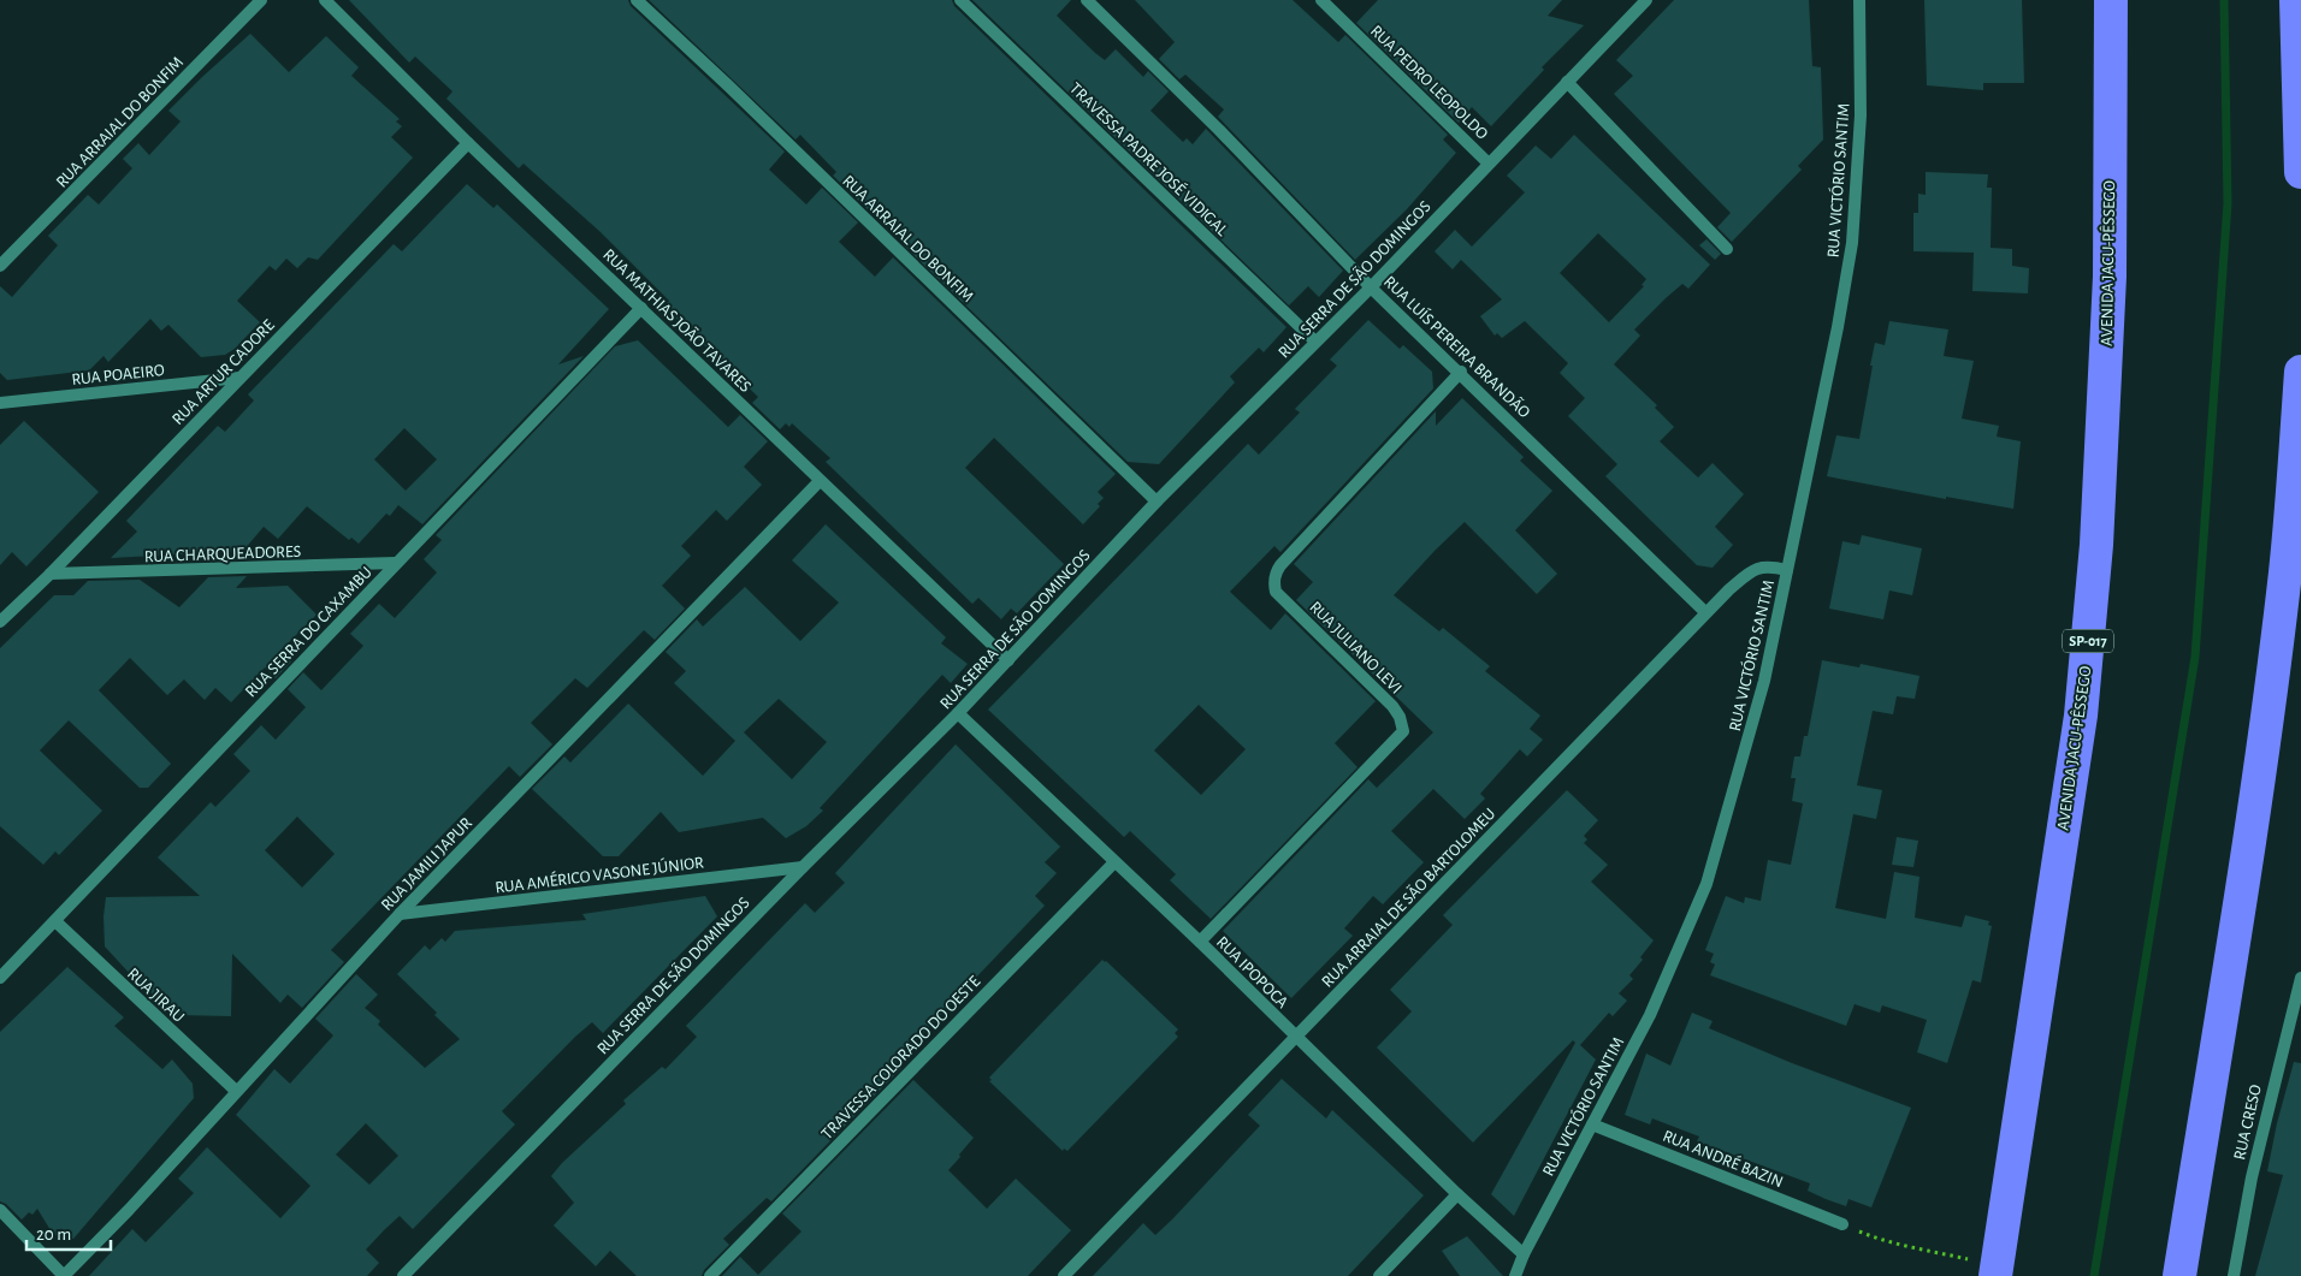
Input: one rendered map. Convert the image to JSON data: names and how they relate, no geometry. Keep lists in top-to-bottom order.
{
  "streets": {
    "highway": ["AVENIDA JACU-PÊSSEGO", "SP-017"],
    "street": [
      "RUA PEDRO LEOPOLDO",
      "RUA ARRAIAL DO BONFIM",
      "TRAVESSA PADRE JOSÉ VIDIGAL",
      "RUA VICTÓRIO SANTIM",
      "RUA SERRA DE SÃO DOMINGOS",
      "RUA MATHIAS JOÃO TAVARES",
      "RUA LUÍS PEREIRA BRANDÃO",
      "RUA ARTUR CADORE",
      "RUA POAEIRO",
      "RUA CHARQUEADORES",
      "RUA SERRA DO CAXAMBU",
      "RUA JULIANO LEVI",
      "RUA JAMILI JAPUR",
      "RUA AMÉRICO VASONE JÚNIOR",
      "RUA ARRAIAL DE SÃO BARTOLOMEU",
      "RUA IPOPOCA",
      "RUA JIRAU",
      "TRAVESSA COLORADO DO OESTE",
      "RUA CRESO",
      "RUA ANDRÉ BAZIN"
    ]
  },
  "crossings": [
    ["RUA PEDRO LEOPOLDO", "RUA SERRA DE SÃO DOMINGOS"],
    ["RUA ARRAIAL DO BONFIM", "RUA SERRA DE SÃO DOMINGOS"],
    ["TRAVESSA PADRE JOSÉ VIDIGAL", "RUA SERRA DE SÃO DOMINGOS"],
    ["RUA VICTÓRIO SANTIM", "RUA ARRAIAL DE SÃO BARTOLOMEU"],
    ["RUA VICTÓRIO SANTIM", "RUA IPOPOCA"],
    ["RUA VICTÓRIO SANTIM", "RUA ANDRÉ BAZIN"],
    ["RUA SERRA DE SÃO DOMINGOS", "RUA MATHIAS JOÃO TAVARES"],
    ["RUA SERRA DE SÃO DOMINGOS", "RUA LUÍS PEREIRA BRANDÃO"],
    ["RUA SERRA DE SÃO DOMINGOS", "RUA AMÉRICO VASONE JÚNIOR"],
    ["RUA SERRA DE SÃO DOMINGOS", "RUA IPOPOCA"],
    ["RUA MATHIAS JOÃO TAVARES", "RUA ARTUR CADORE"],
    ["RUA MATHIAS JOÃO TAVARES", "RUA SERRA DO CAXAMBU"],
    ["RUA MATHIAS JOÃO TAVARES", "RUA JAMILI JAPUR"],
    ["RUA LUÍS PEREIRA BRANDÃO", "RUA JULIANO LEVI"],
    ["RUA LUÍS PEREIRA BRANDÃO", "RUA ARRAIAL DE SÃO BARTOLOMEU"],
    ["RUA ARTUR CADORE", "RUA POAEIRO"],
    ["RUA ARTUR CADORE", "RUA CHARQUEADORES"],
    ["RUA CHARQUEADORES", "RUA SERRA DO CAXAMBU"],
    ["RUA SERRA DO CAXAMBU", "RUA JIRAU"],
    ["RUA JULIANO LEVI", "RUA IPOPOCA"],
    ["RUA JAMILI JAPUR", "RUA AMÉRICO VASONE JÚNIOR"],
    ["RUA JAMILI JAPUR", "RUA JIRAU"],
    ["RUA ARRAIAL DE SÃO BARTOLOMEU", "RUA IPOPOCA"],
    ["RUA IPOPOCA", "TRAVESSA COLORADO DO OESTE"]
  ],
  "scale_bar": "20 m"
}
